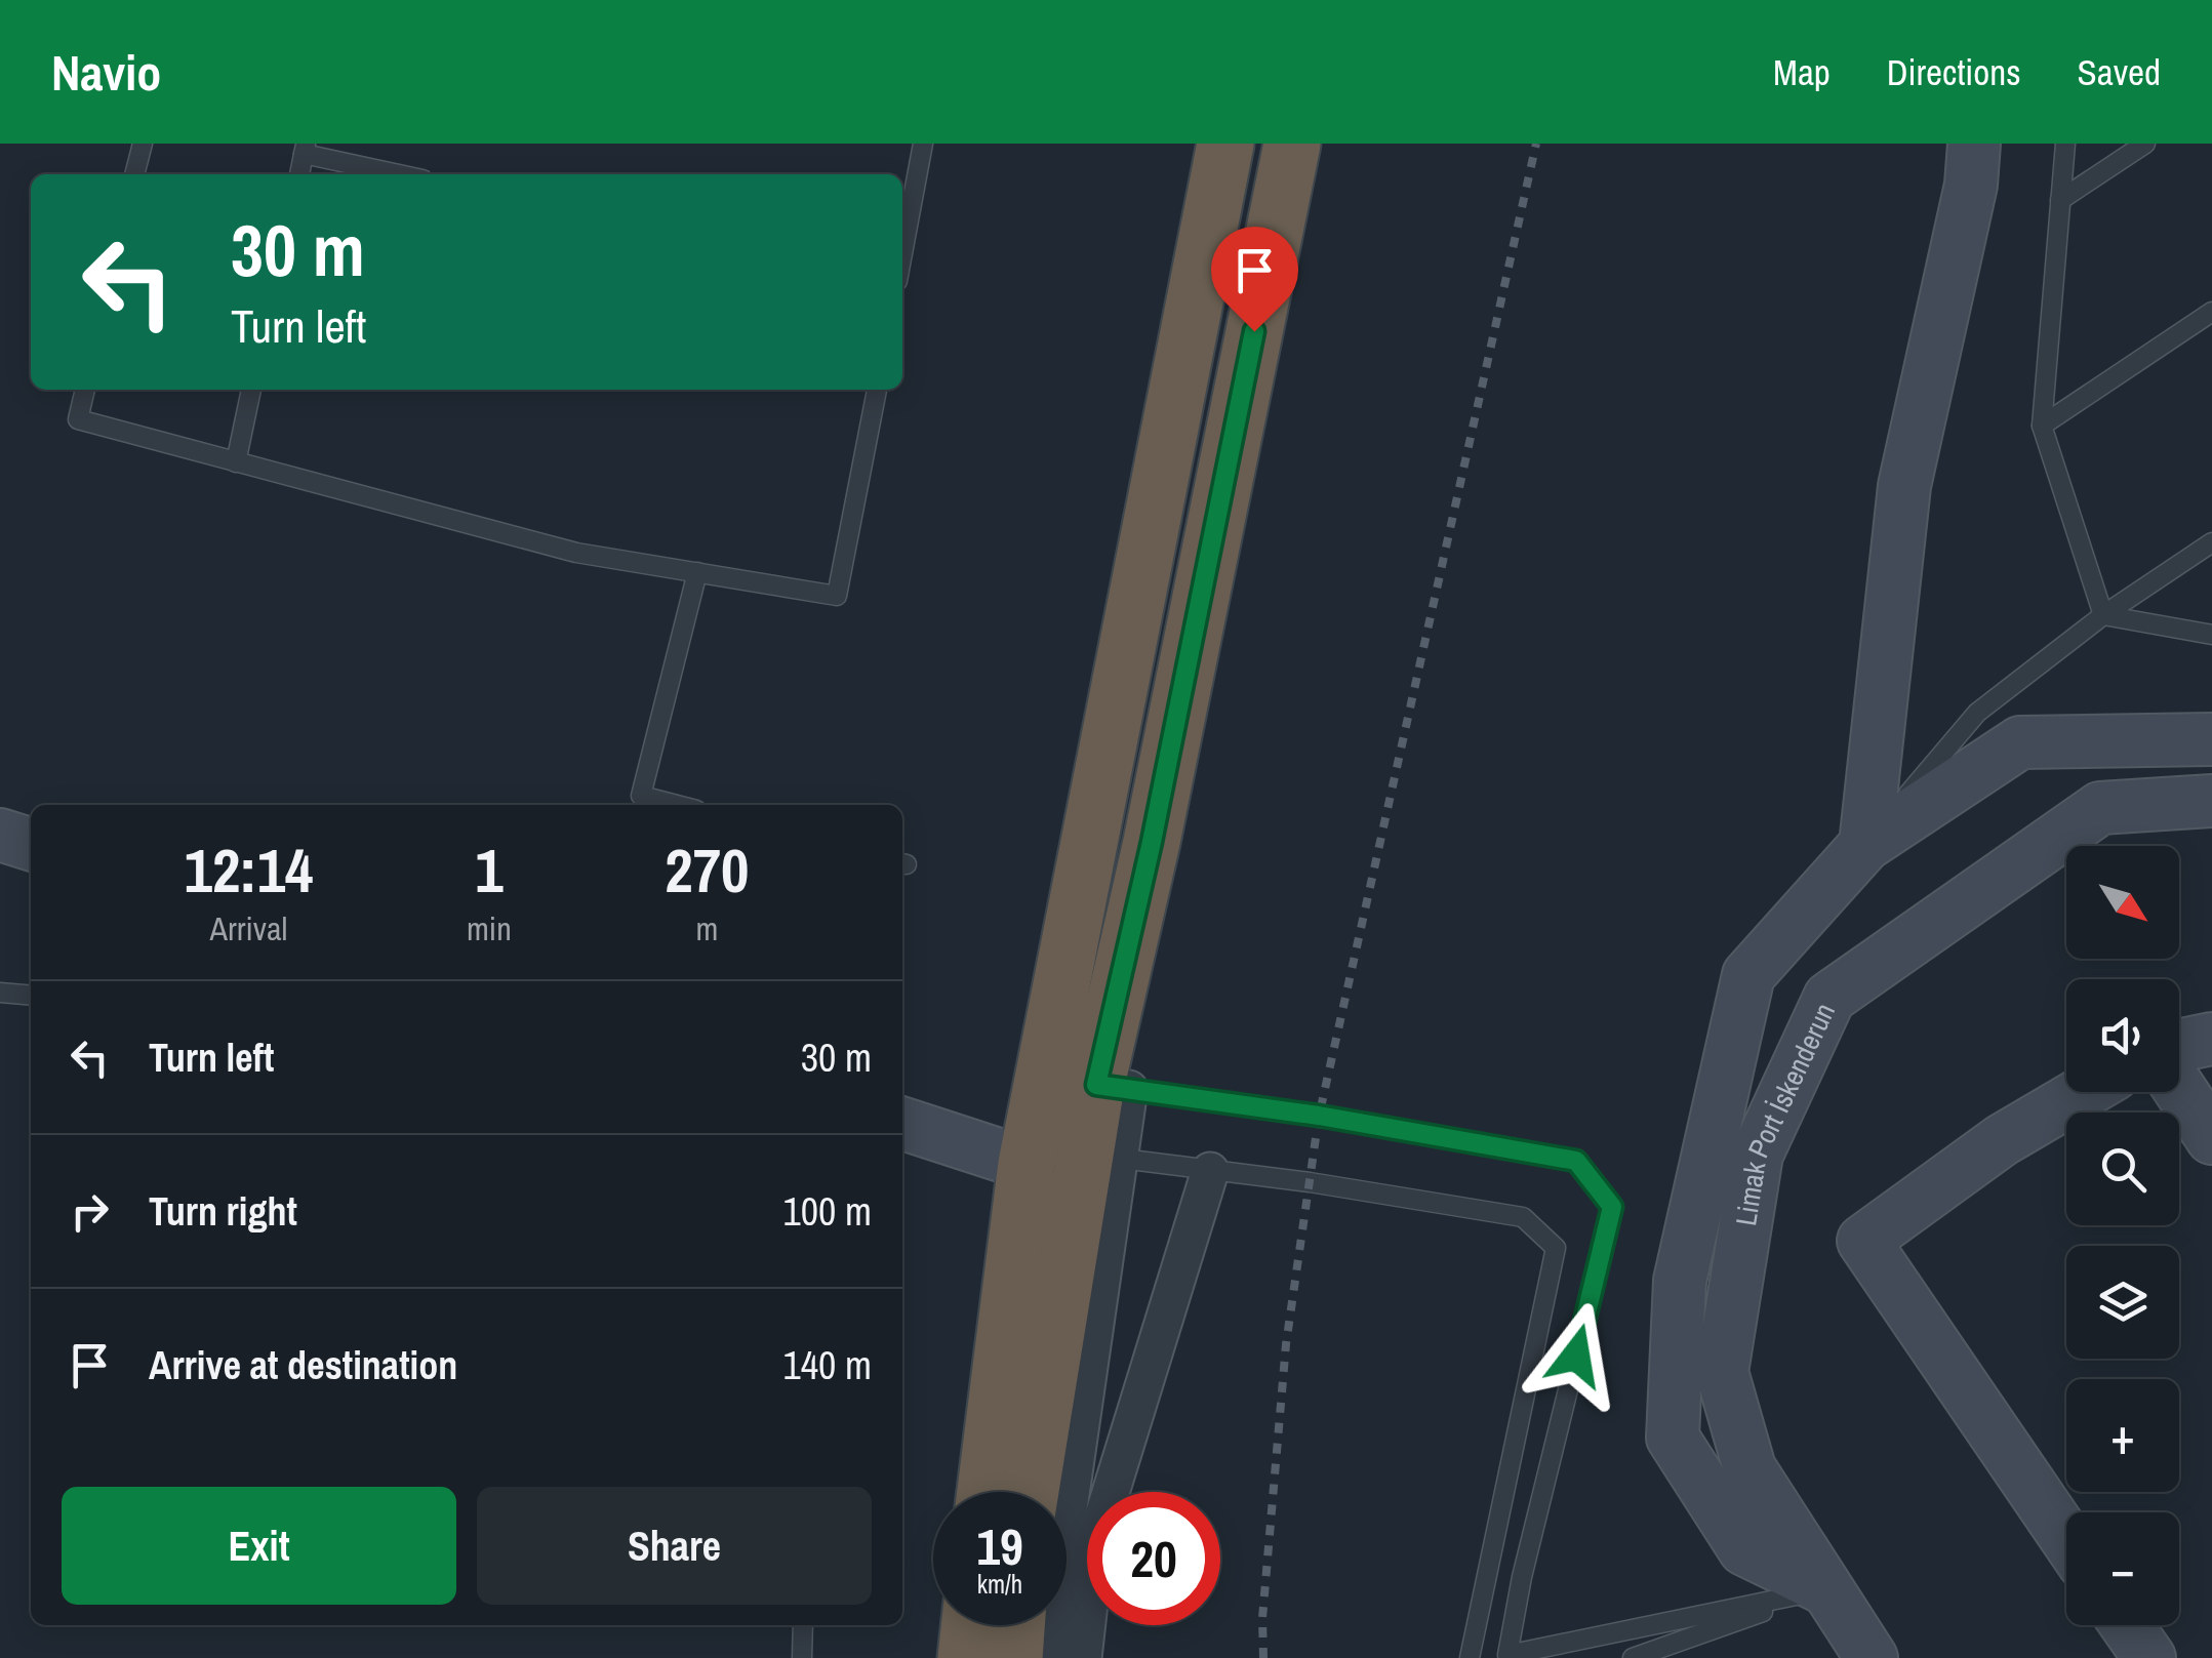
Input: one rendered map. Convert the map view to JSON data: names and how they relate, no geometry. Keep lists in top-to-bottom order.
{
  "streets": {
    "street": ["Limak Port İskenderun"]
  },
  "north": "bottom right",
  "page": {
    "header": "Navio",
    "nav": ["Map", "Directions", "Saved"],
    "turn": ["30 m", "Turn left"],
    "eta": [
      "12:14",
      "Arrival",
      "1",
      "min",
      "270",
      "m"
    ],
    "map_buttons": ["+", "−"],
    "list": [
      {
        "name": "Turn left",
        "value": "30 m"
      },
      {
        "name": "Turn right",
        "value": "100 m"
      },
      {
        "name": "Arrive at destination",
        "value": "140 m"
      }
    ],
    "buttons": ["Exit", "Share"],
    "speed": "19 km/h",
    "limit": "20"
  }
}
